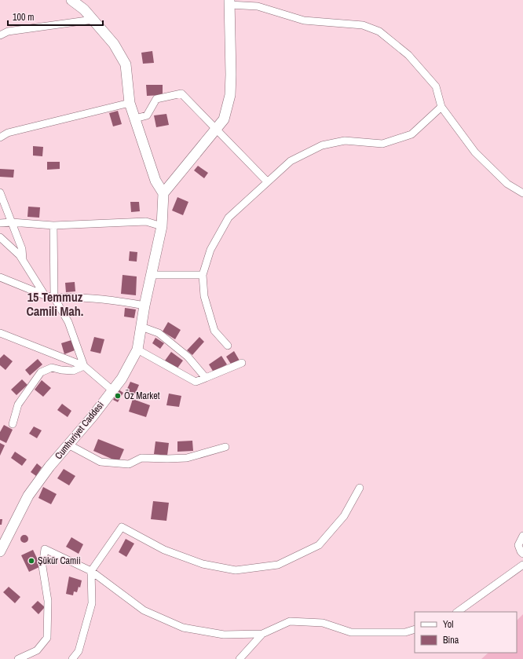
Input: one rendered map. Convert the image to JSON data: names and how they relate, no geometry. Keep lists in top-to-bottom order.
{
  "streets": {
    "street": ["Cumhuriyet Caddesi"]
  },
  "districts": ["15 Temmuz Camili Mah."],
  "places": ["Öz Market", "Şükür Camii"],
  "legend": ["Yol", "Bina"],
  "scale_bar": "100 m"
}
